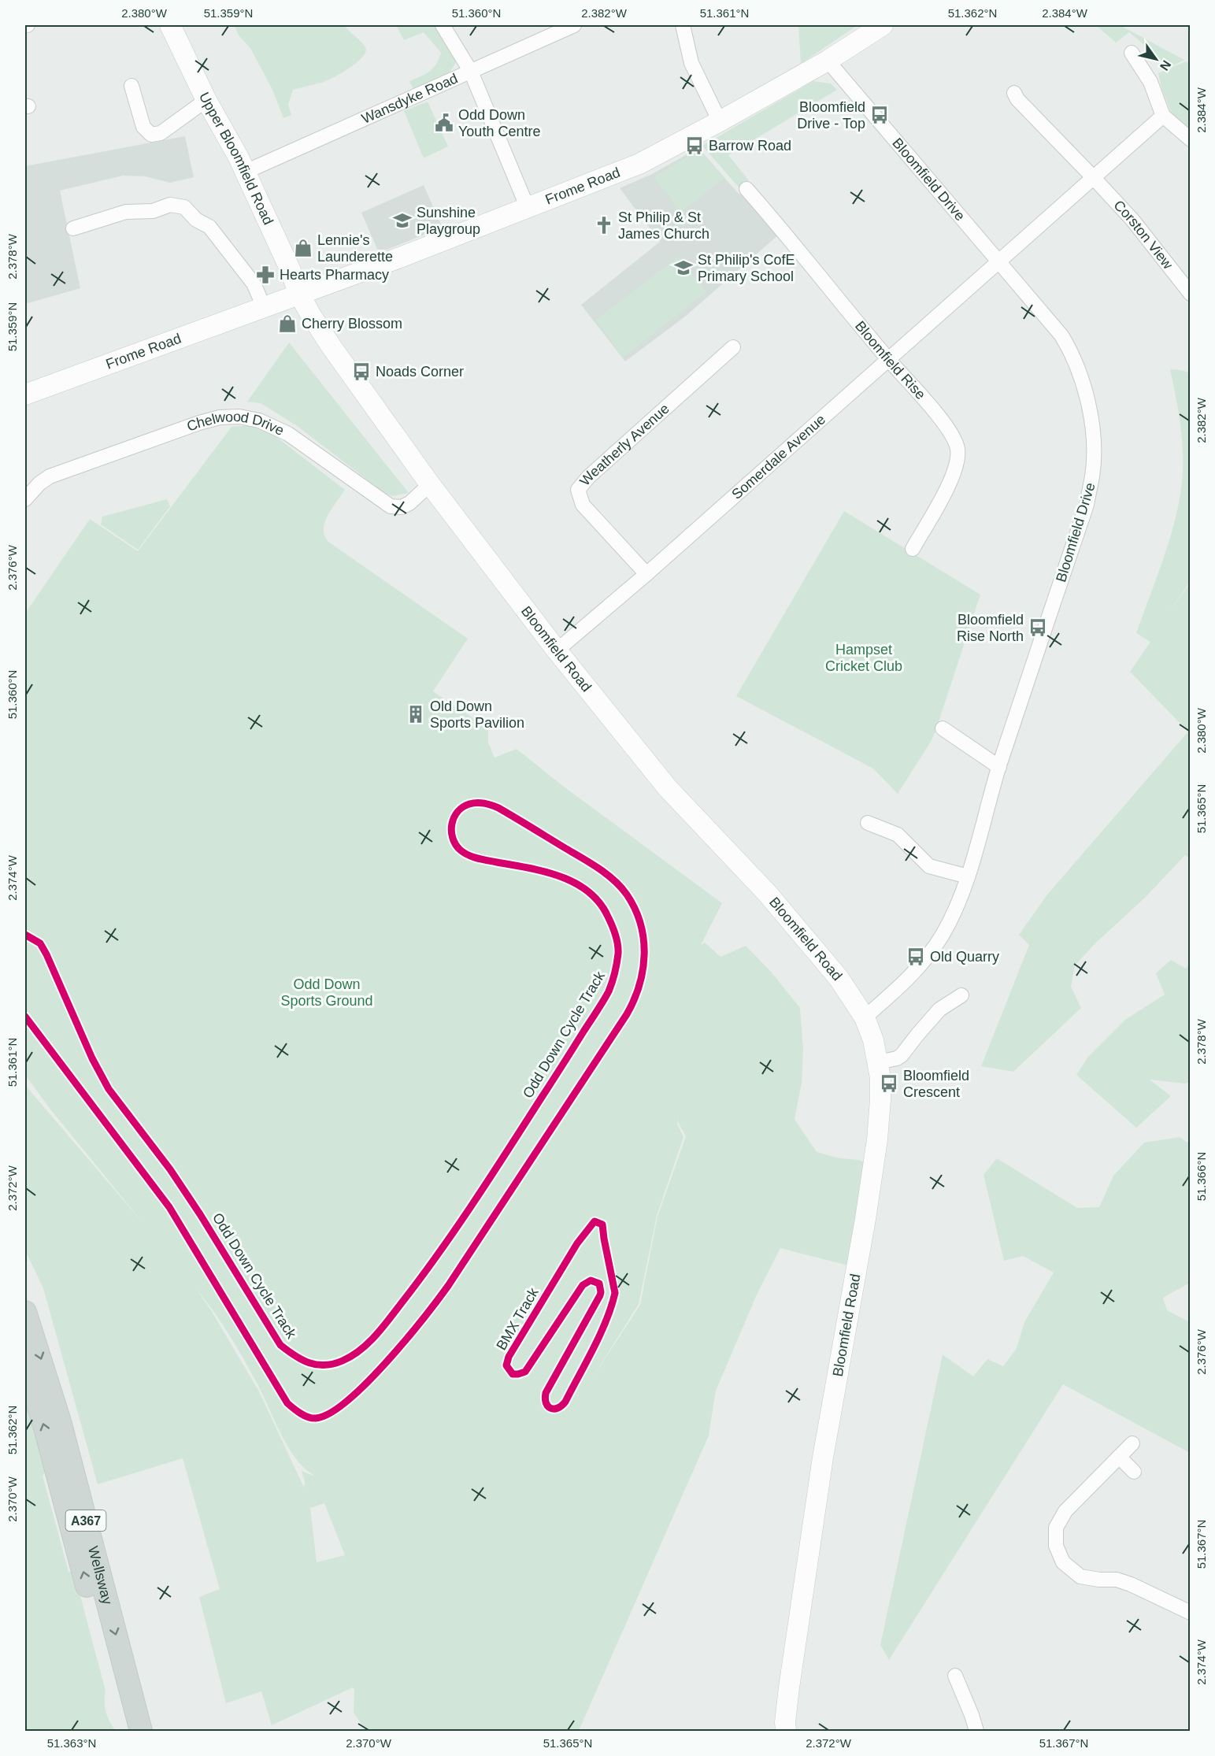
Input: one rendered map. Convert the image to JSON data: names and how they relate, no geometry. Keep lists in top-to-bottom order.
{
  "streets": {
    "main road": ["A367", "Wellsway"],
    "street": [
      "Wansdyke Road",
      "Upper Bloomfield Road",
      "Bloomfield Drive",
      "Frome Road",
      "Corston View",
      "Bloomfield Rise",
      "Chelwood Drive",
      "Weatherly Avenue",
      "Somerdale Avenue",
      "Bloomfield Road"
    ],
    "cycle path": ["Odd Down Cycle Track", "BMX Track"]
  },
  "crossings": [
    ["Wansdyke Road", "Upper Bloomfield Road"],
    ["Upper Bloomfield Road", "Frome Road"],
    ["Upper Bloomfield Road", "Bloomfield Road"],
    ["Bloomfield Drive", "Frome Road"],
    ["Bloomfield Drive", "Somerdale Avenue"],
    ["Bloomfield Drive", "Bloomfield Road"],
    ["Frome Road", "Bloomfield Road"],
    ["Bloomfield Rise", "Somerdale Avenue"],
    ["Chelwood Drive", "Bloomfield Road"],
    ["Weatherly Avenue", "Somerdale Avenue"],
    ["Somerdale Avenue", "Bloomfield Road"]
  ],
  "parks": ["Hampset Cricket Club", "Odd Down Sports Ground"],
  "places": {
    "bus stop": [
      "Bloomfield Drive - Top",
      "Barrow Road",
      "Noads Corner",
      "Bloomfield Rise North",
      "Old Quarry",
      "Bloomfield Crescent"
    ],
    "public building": ["Odd Down Youth Centre"],
    "school or university": ["Sunshine Playgroup", "St Philip's CofE Primary School"],
    "church": ["St Philip & St James Church"],
    "shop": ["Lennie's Launderette", "Cherry Blossom"],
    "pharmacy": ["Hearts Pharmacy"],
    "building": ["Old Down Sports Pavilion"]
  },
  "north": "bottom right",
  "coordinates": [
    "2.380°W",
    "51.359°N",
    "51.360°N",
    "2.382°W",
    "51.361°N",
    "51.362°N",
    "2.384°W",
    "2.378°W",
    "2.376°W",
    "51.365°N",
    "2.374°W",
    "51.366°N",
    "2.372°W",
    "2.370°W",
    "51.367°N",
    "51.363°N"
  ]
}
